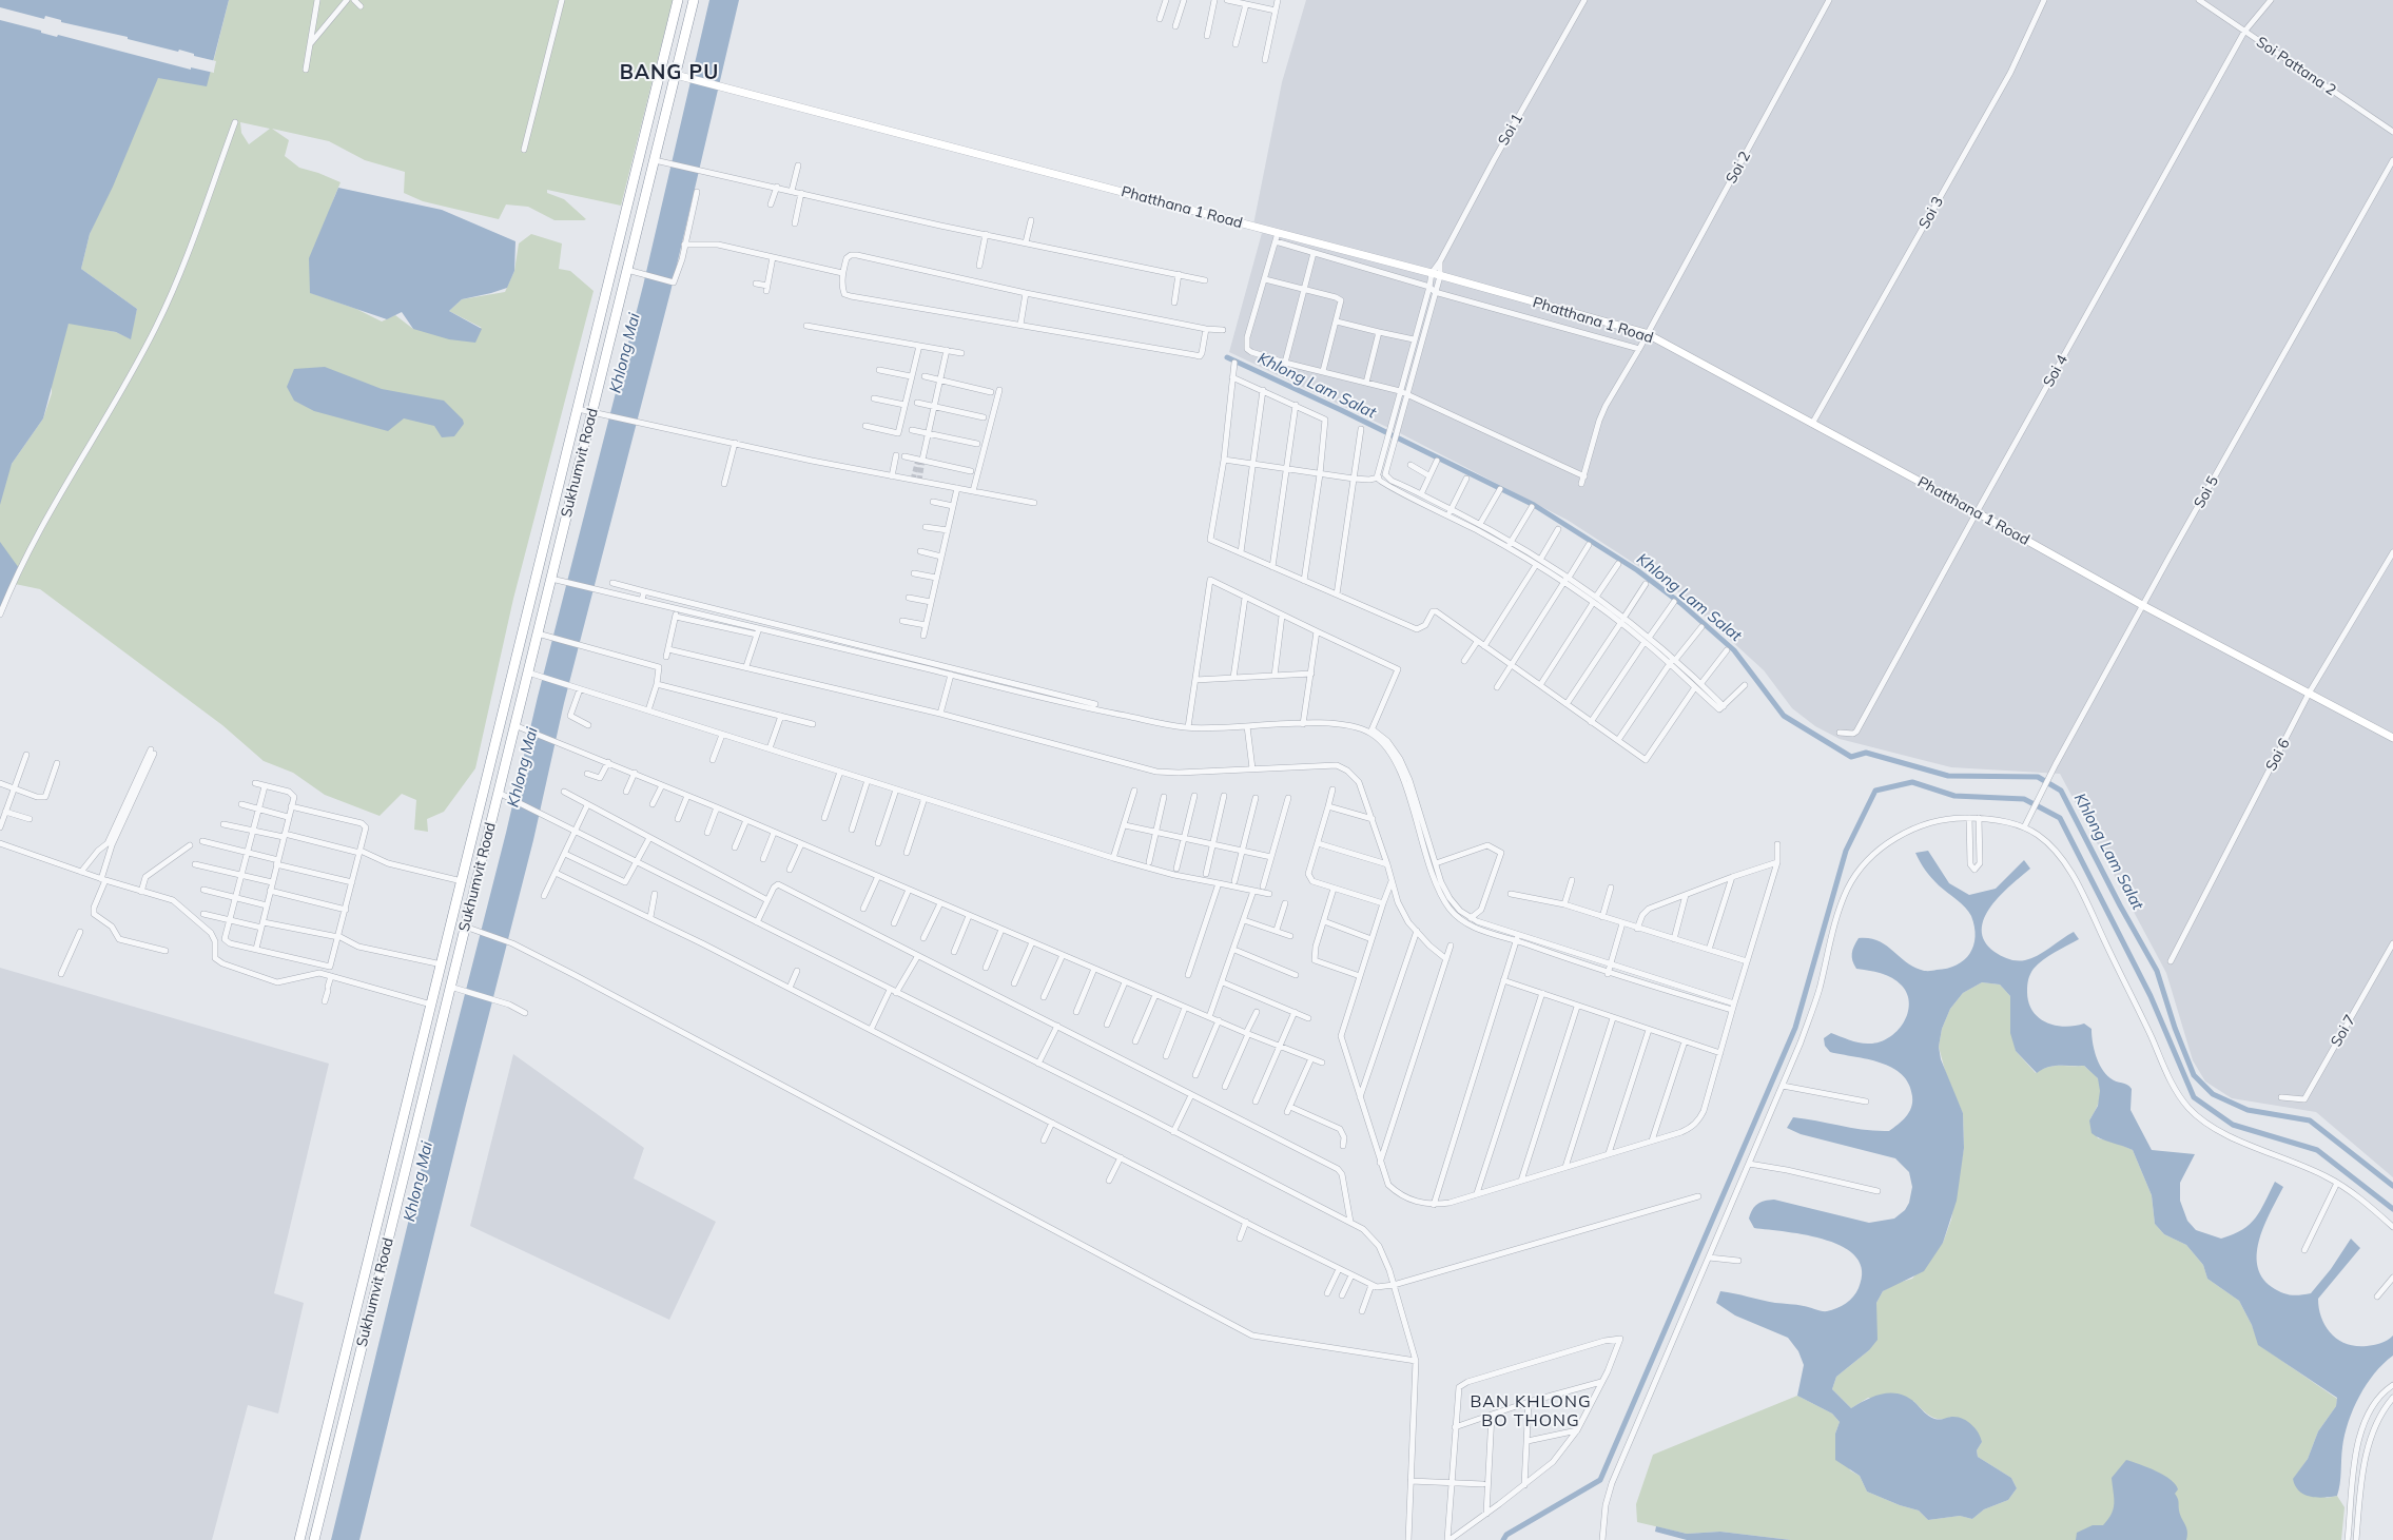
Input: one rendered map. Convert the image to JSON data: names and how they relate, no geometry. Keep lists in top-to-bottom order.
{
  "streets": {
    "highway": ["Sukhumvit Road"],
    "main road": ["Phatthana 1 Road"],
    "street": [
      "Soi Pattana 2",
      "Soi 1",
      "Soi 2",
      "Soi 3",
      "Soi 4",
      "Soi 5",
      "Soi 6",
      "Soi 7"
    ]
  },
  "crossings": [
    ["Soi Pattana 2", "Soi 4"],
    ["Soi 1", "Phatthana 1 Road"],
    ["Soi 2", "Phatthana 1 Road"],
    ["Phatthana 1 Road", "Soi 3"],
    ["Phatthana 1 Road", "Soi 4"],
    ["Phatthana 1 Road", "Sukhumvit Road"],
    ["Phatthana 1 Road", "Soi 5"],
    ["Phatthana 1 Road", "Soi 6"]
  ],
  "districts": ["BANG PU", "BAN KHLONG BO THONG"],
  "water": ["Khlong Mai", "Khlong Lam Salat"]
}
